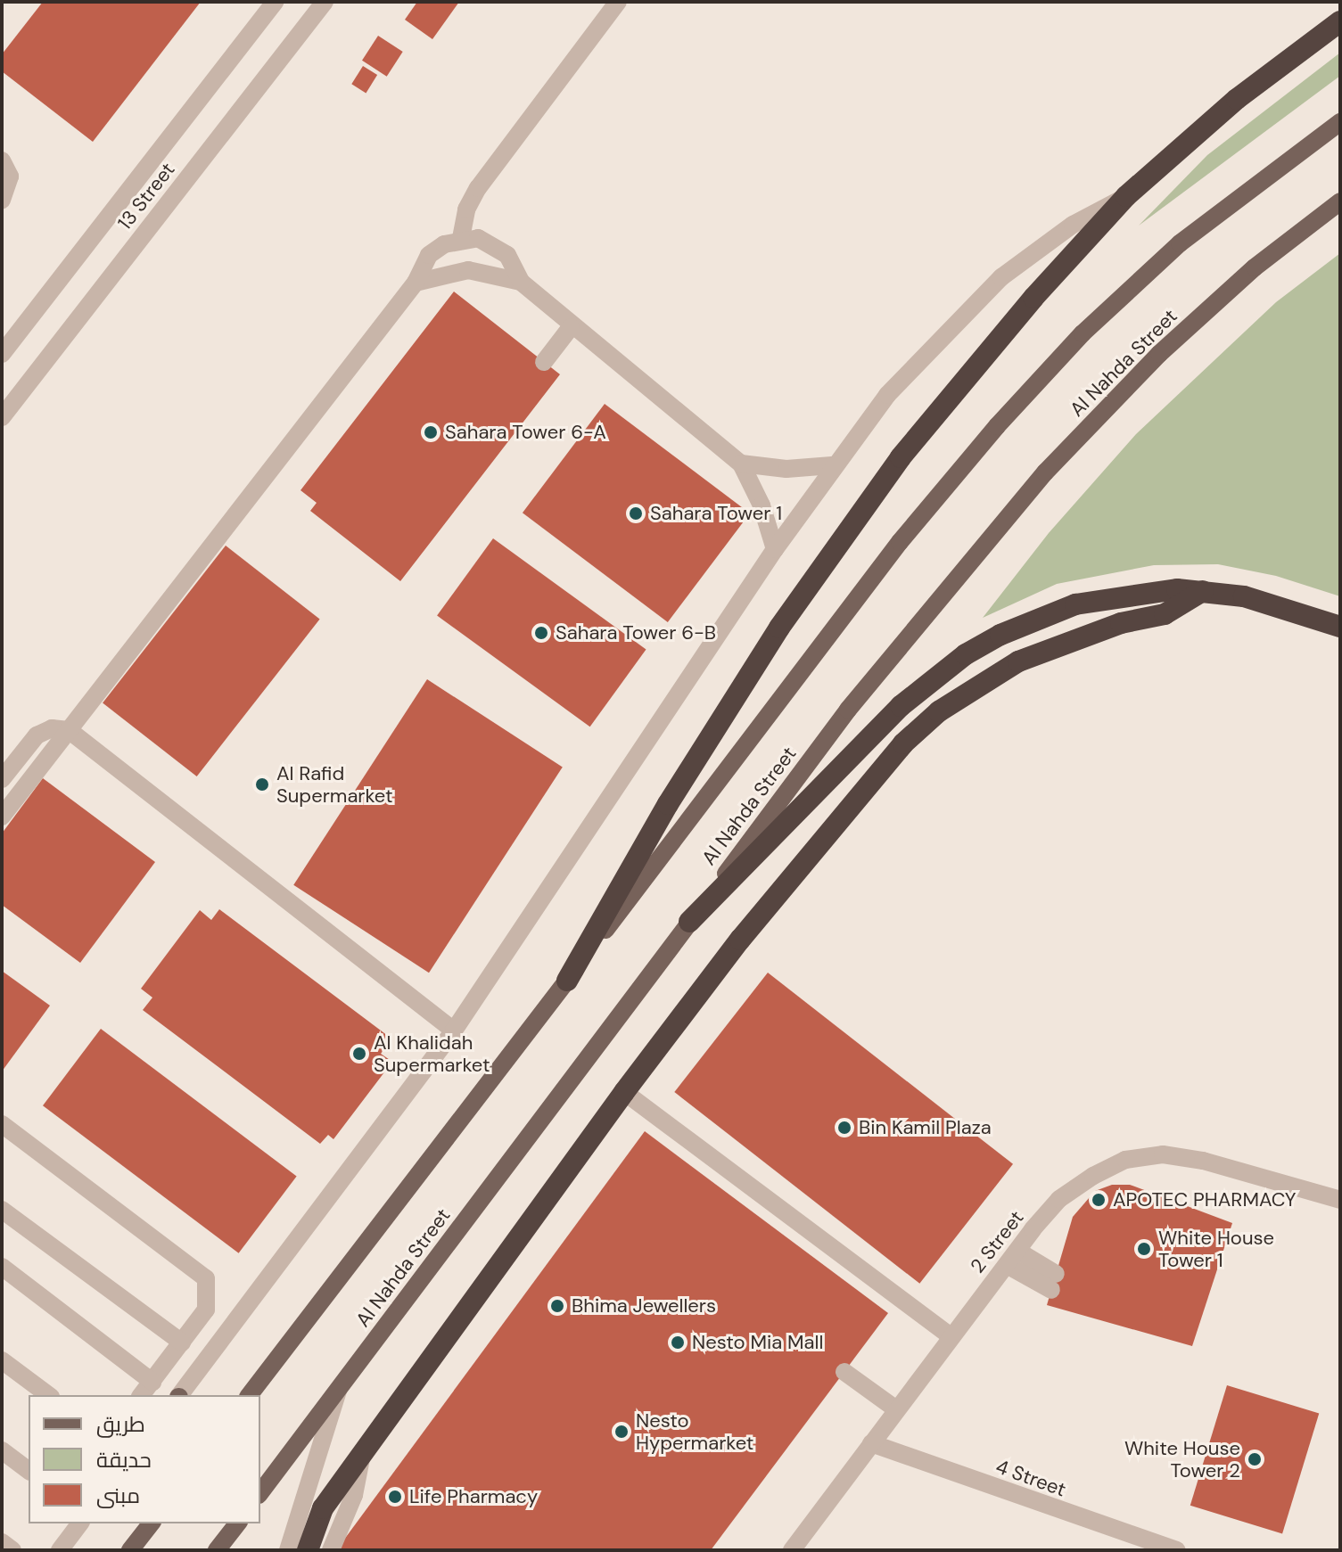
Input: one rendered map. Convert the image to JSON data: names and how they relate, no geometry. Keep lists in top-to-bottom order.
{
  "streets": {
    "main road": ["Al Nahda Street"],
    "street": ["13 Street", "2 Street", "4 Street"]
  },
  "crossings": [
    ["2 Street", "4 Street"]
  ],
  "places": [
    "Sahara Tower 6-A",
    "Sahara Tower 1",
    "Sahara Tower 6-B",
    "Al Rafid Supermarket",
    "Al Khalidah Supermarket",
    "Bin Kamil Plaza",
    "APOTEC PHARMACY",
    "White House Tower 1",
    "Bhima Jewellers",
    "Nesto Mia Mall",
    "Nesto Hypermarket",
    "White House Tower 2",
    "Life Pharmacy"
  ],
  "legend": ["طريق", "حديقة", "مبنى"]
}
